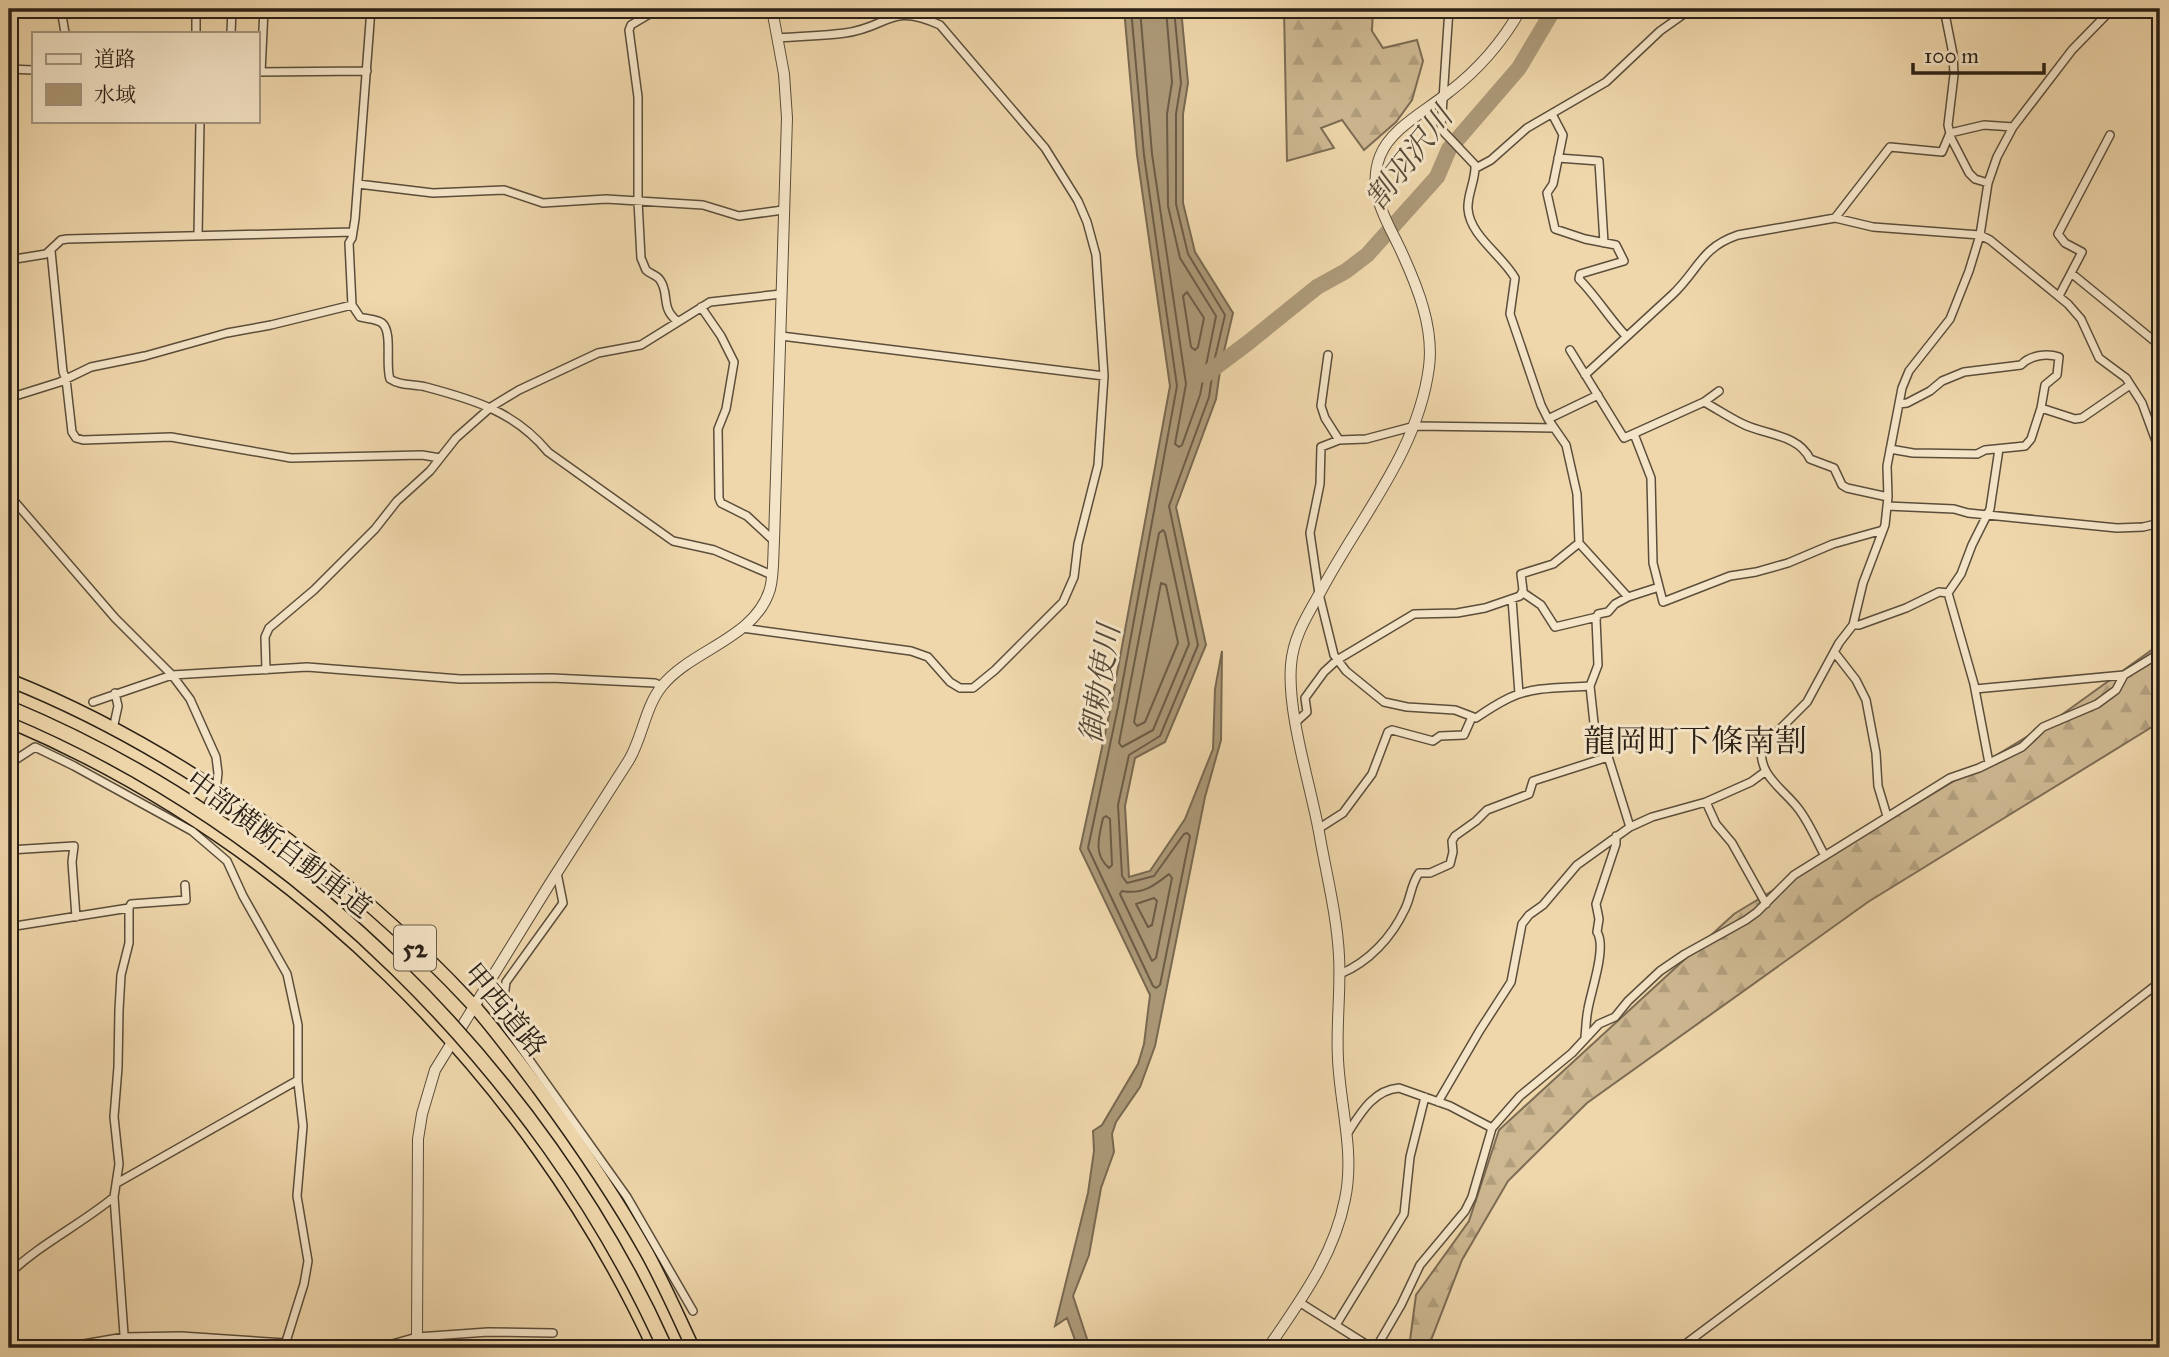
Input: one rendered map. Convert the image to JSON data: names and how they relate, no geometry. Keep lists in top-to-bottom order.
{
  "streets": {
    "highway": ["中部横断自動車道", "52", "甲西道路"]
  },
  "districts": ["龍岡町下條南割"],
  "water": ["割羽沢川", "御勅使川"],
  "legend": ["道路", "水域"],
  "scale_bar": "100 m"
}
